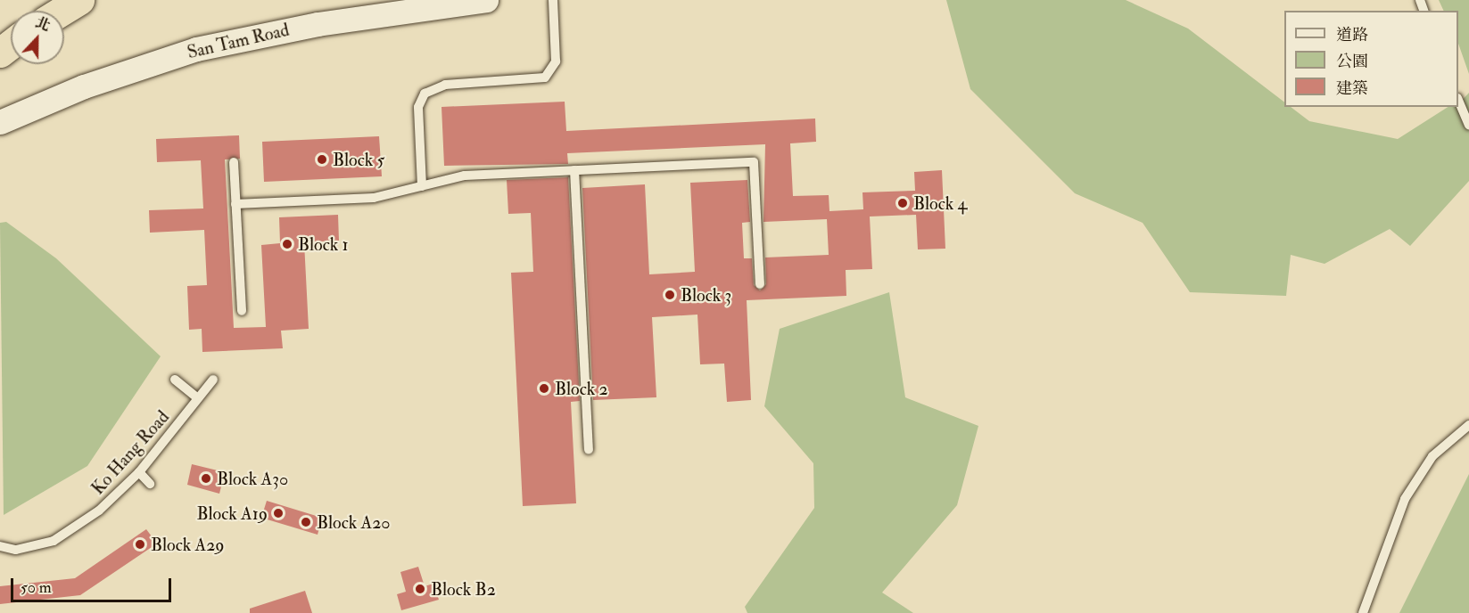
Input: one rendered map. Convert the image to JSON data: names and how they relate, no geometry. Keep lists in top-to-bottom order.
{
  "streets": {
    "street": ["San Tam Road"],
    "lane": ["Ko Hang Road"]
  },
  "places": [
    "Block 5",
    "Block 4",
    "Block 1",
    "Block 3",
    "Block 2",
    "Block A30",
    "Block A19",
    "Block A20",
    "Block A29",
    "Block B2"
  ],
  "legend": ["道路", "公園", "建築"],
  "scale_bar": "50 m",
  "north": "top"
}
